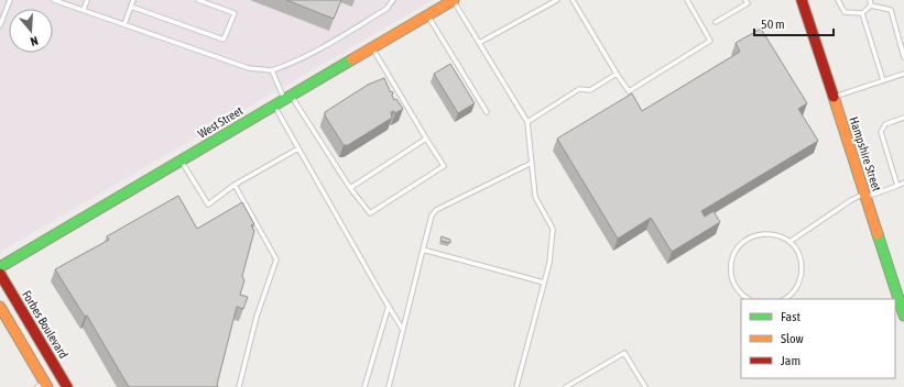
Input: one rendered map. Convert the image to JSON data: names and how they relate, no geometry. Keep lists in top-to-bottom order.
{
  "streets": {
    "street": ["West Street", "Hampshire Street", "Forbes Boulevard"]
  },
  "legend": ["Fast", "Slow", "Jam"],
  "scale_bar": "50 m",
  "north": "bottom"
}
